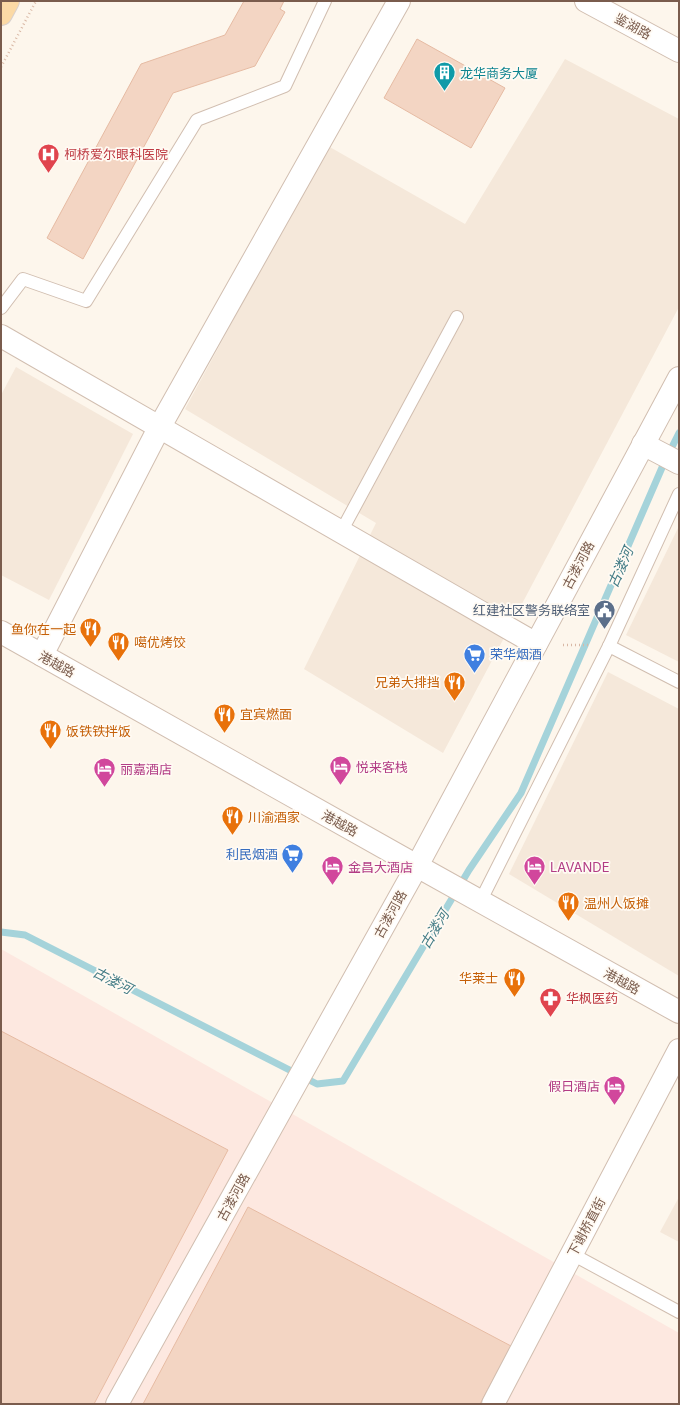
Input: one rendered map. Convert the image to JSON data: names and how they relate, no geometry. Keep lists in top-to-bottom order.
{
  "streets": {
    "street": [
      "鉴湖路",
      "古溇河路",
      "港越路",
      "下谢桥直街"
    ]
  },
  "crossings": [
    ["古溇河路", "港越路"]
  ],
  "water": ["古溇河"],
  "places": {
    "building": ["龙华商务大厦"],
    "hospital": ["柯桥爱尔眼科医院"],
    "public building": ["红建社区警务联络室"],
    "restaurant": [
      "鱼你在一起",
      "噶优烤饺",
      "兄弟大排挡",
      "宜宾燃面",
      "饭铁铁拌饭",
      "川渝酒家",
      "温州人饭摊",
      "华莱士"
    ],
    "supermarket": ["荣华烟酒", "利民烟酒"],
    "hotel": [
      "悦来客栈",
      "丽嘉酒店",
      "金昌大酒店",
      "LAVANDE",
      "假日酒店"
    ],
    "pharmacy": ["华枫医药"]
  }
}
